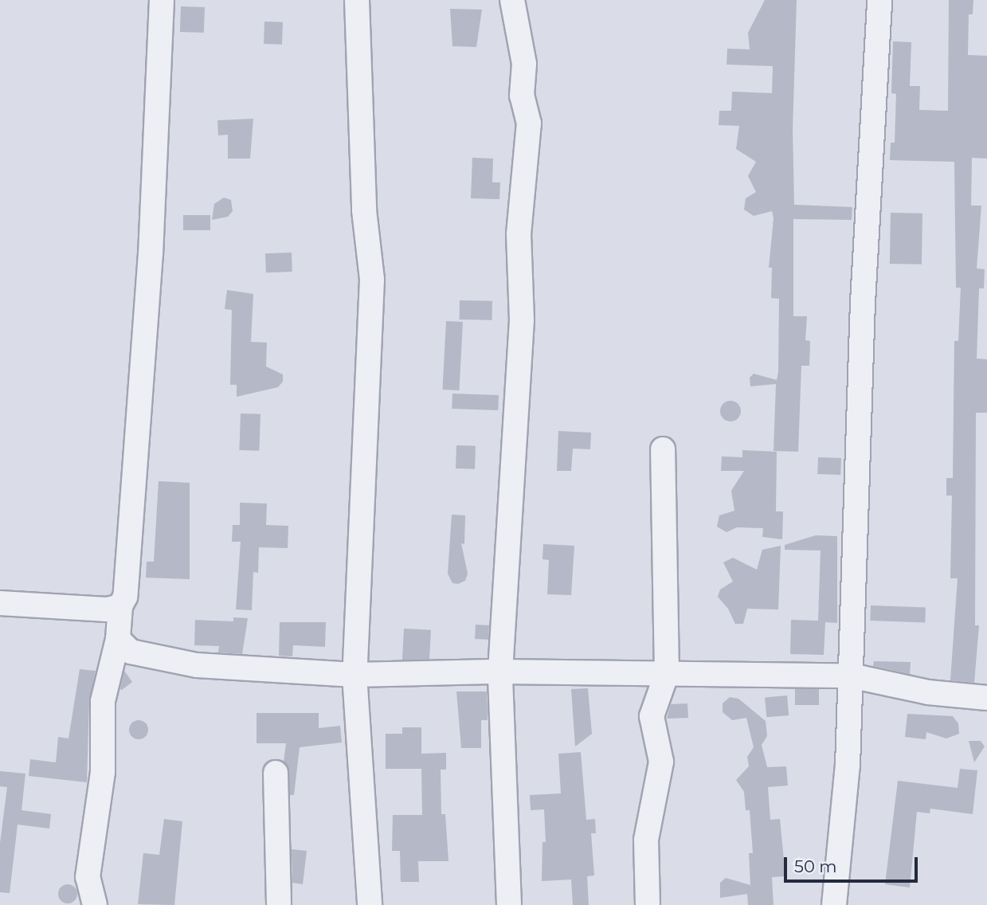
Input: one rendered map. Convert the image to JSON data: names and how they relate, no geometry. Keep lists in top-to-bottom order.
{
  "scale_bar": "50 m"
}
